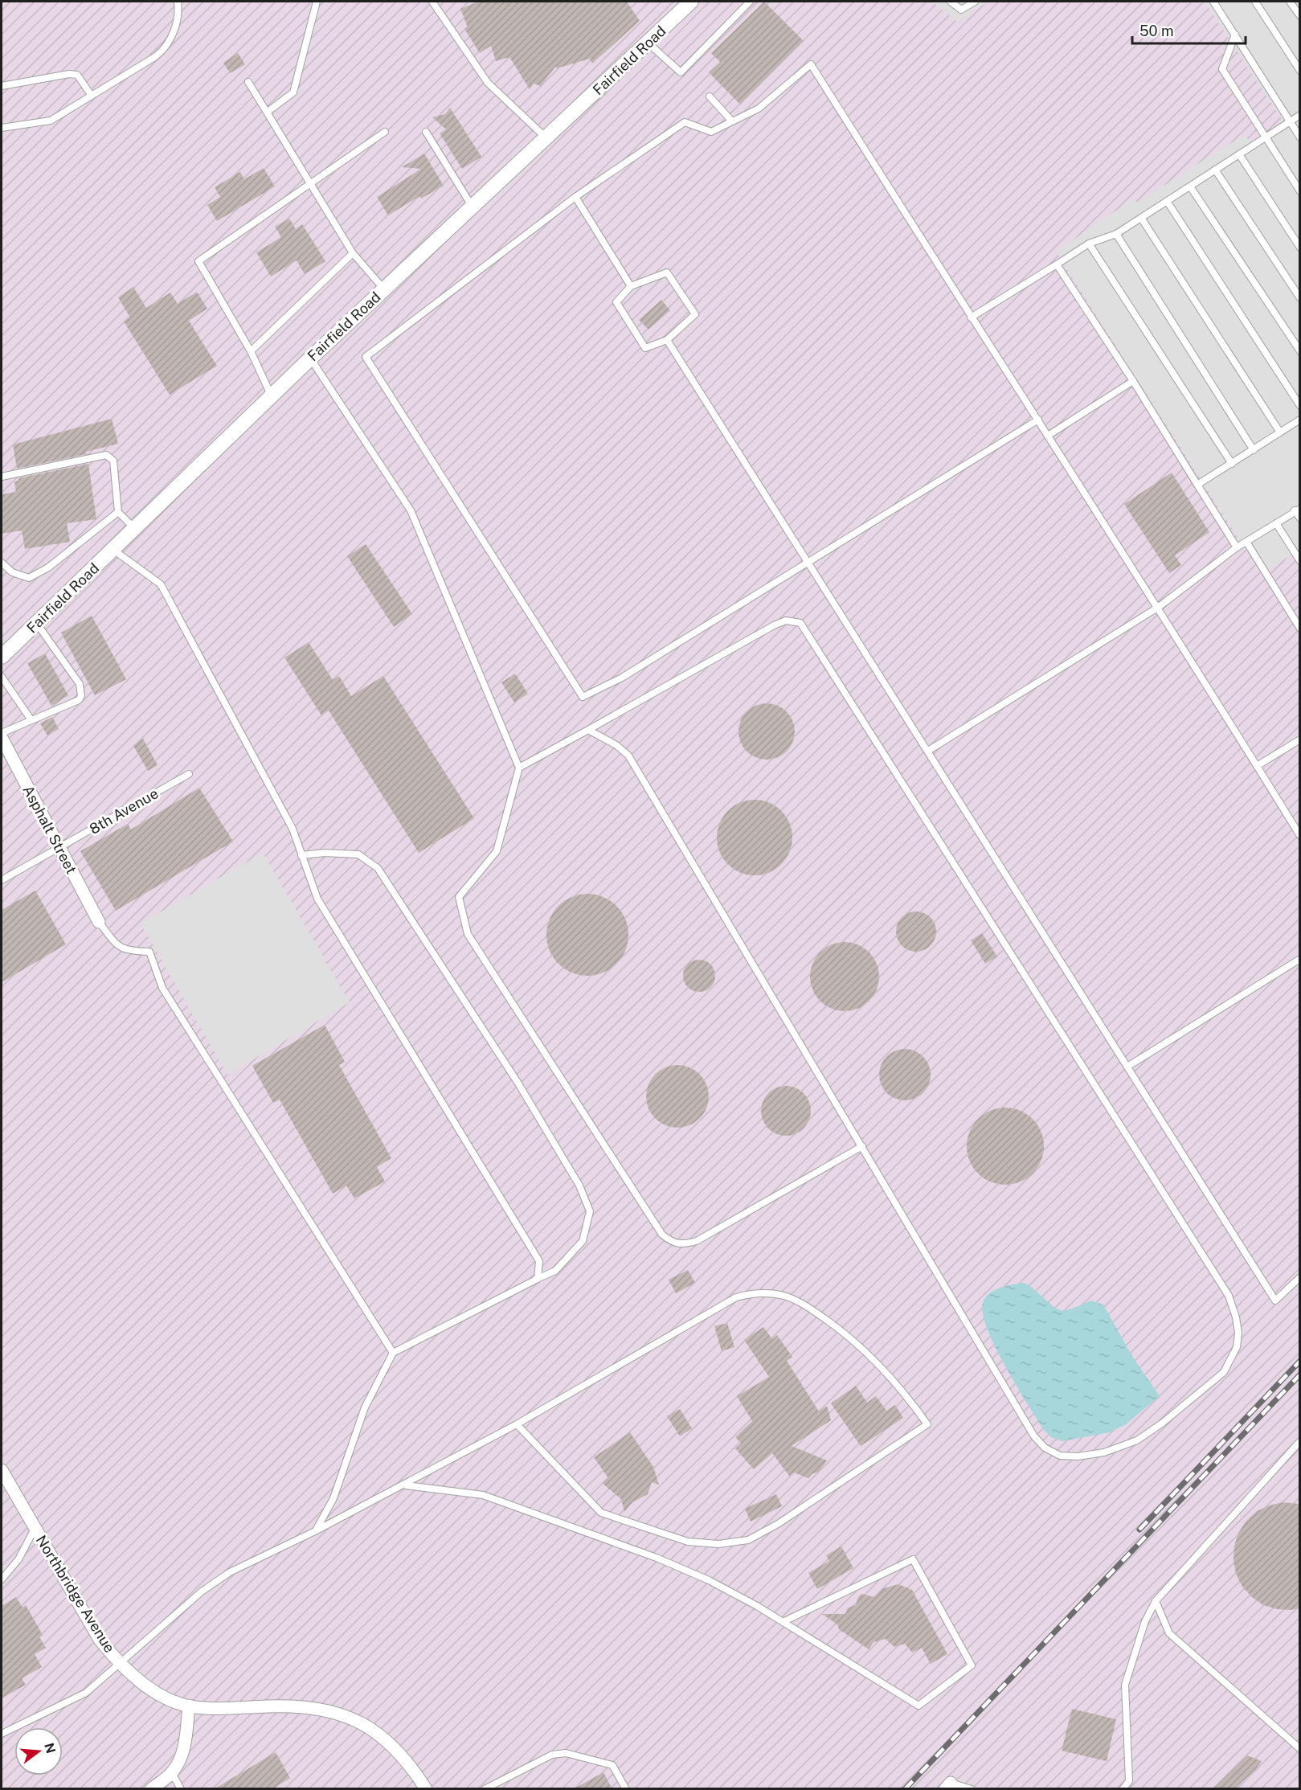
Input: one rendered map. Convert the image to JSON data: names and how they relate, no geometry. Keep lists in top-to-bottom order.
{
  "streets": {
    "street": ["Fairfield Road", "Asphalt Street", "Northbridge Avenue"],
    "lane": ["8th Avenue"]
  },
  "crossings": [
    ["8th Avenue", "Asphalt Street"]
  ],
  "scale_bar": "50 m",
  "north": "right"
}
